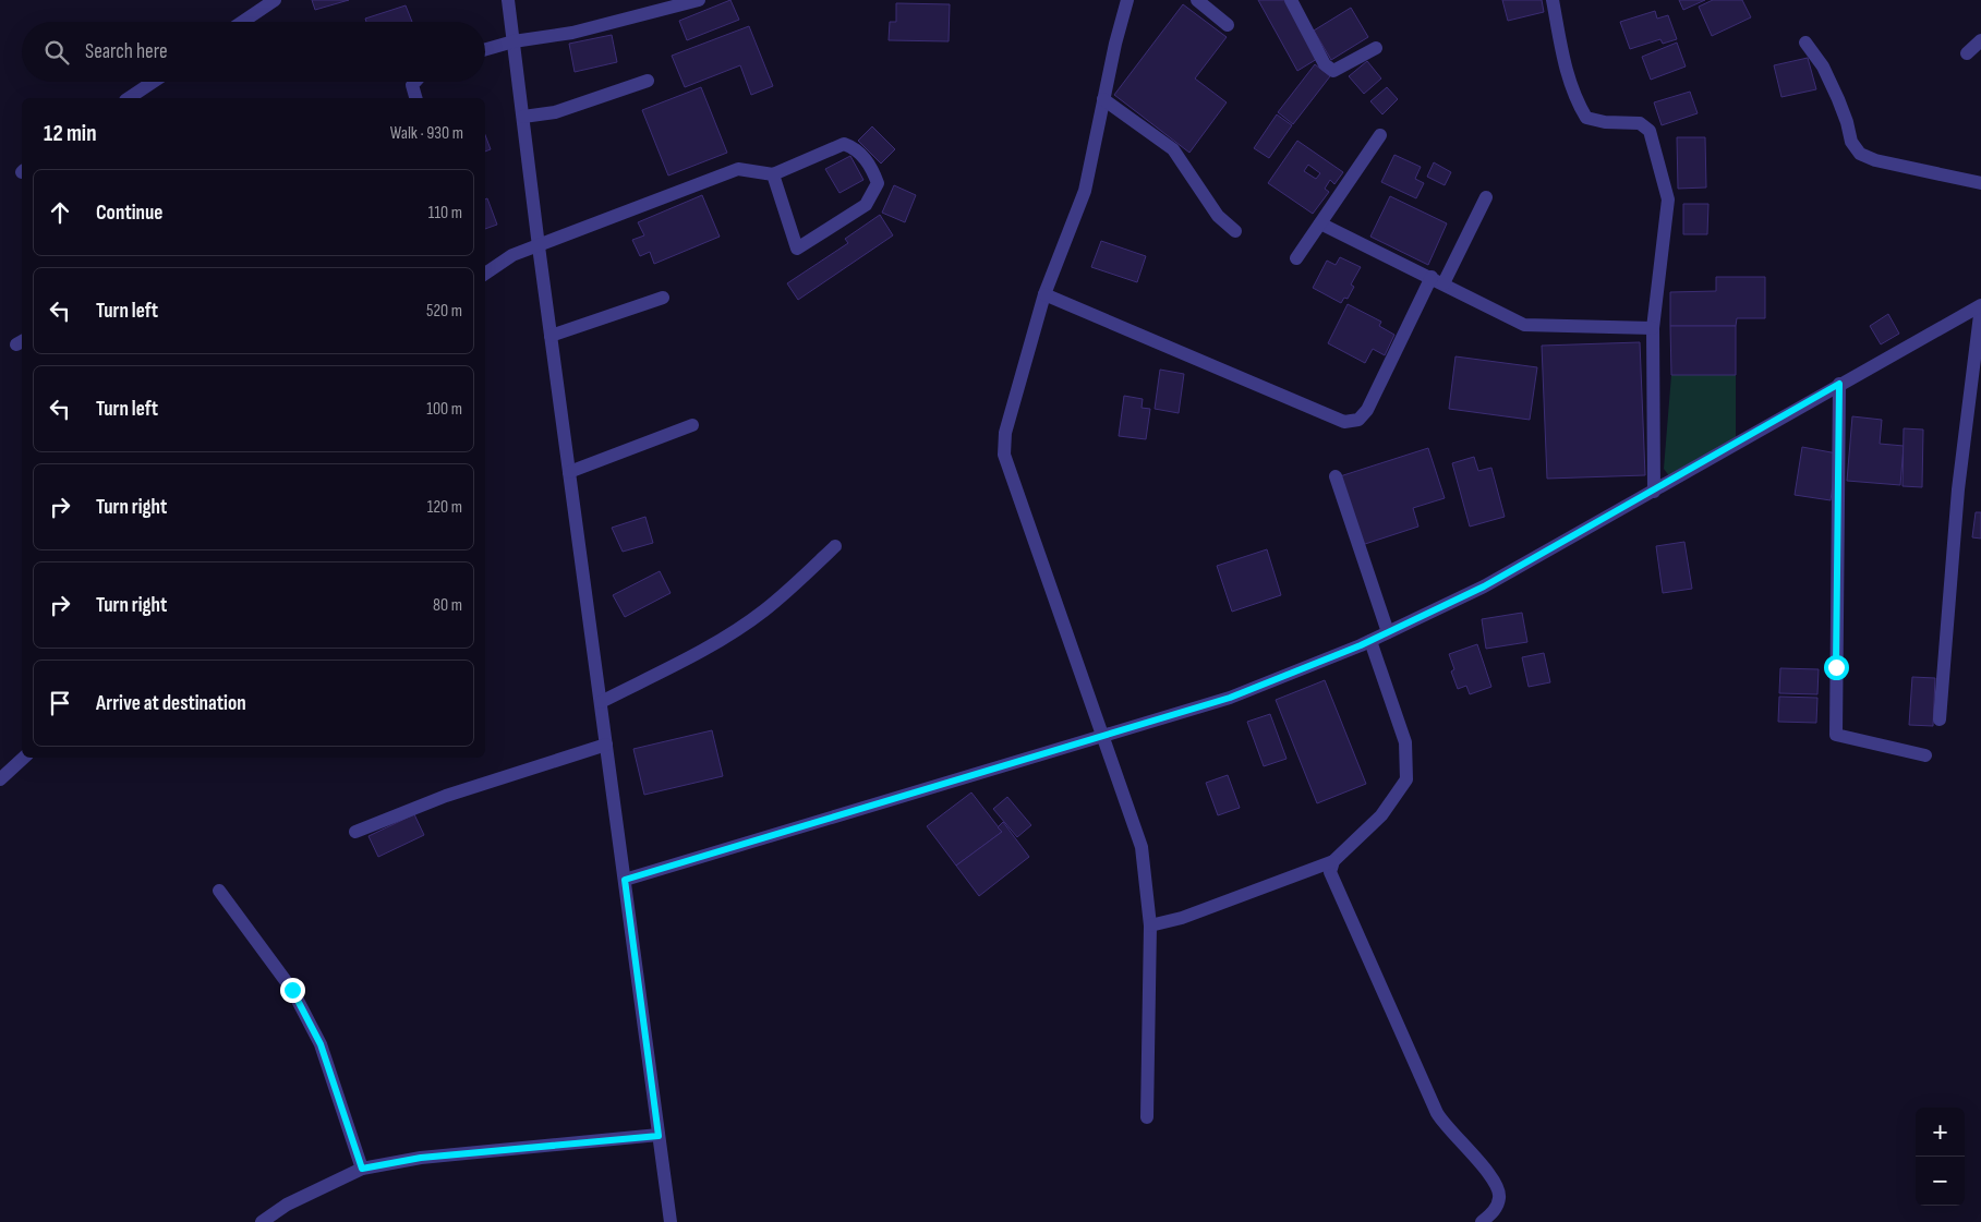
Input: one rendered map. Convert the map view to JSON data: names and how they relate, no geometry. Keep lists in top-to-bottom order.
{
  "page": {
    "search": "Search here",
    "heading": ["12 min", "Walk · 930 m"],
    "list": [
      ["Continue", "110 m"],
      ["Turn left", "520 m"],
      ["Turn left", "100 m"],
      ["Turn right", "120 m"],
      ["Turn right", "80 m"],
      "Arrive at destination"
    ],
    "map_buttons": ["+", "−"]
  }
}
